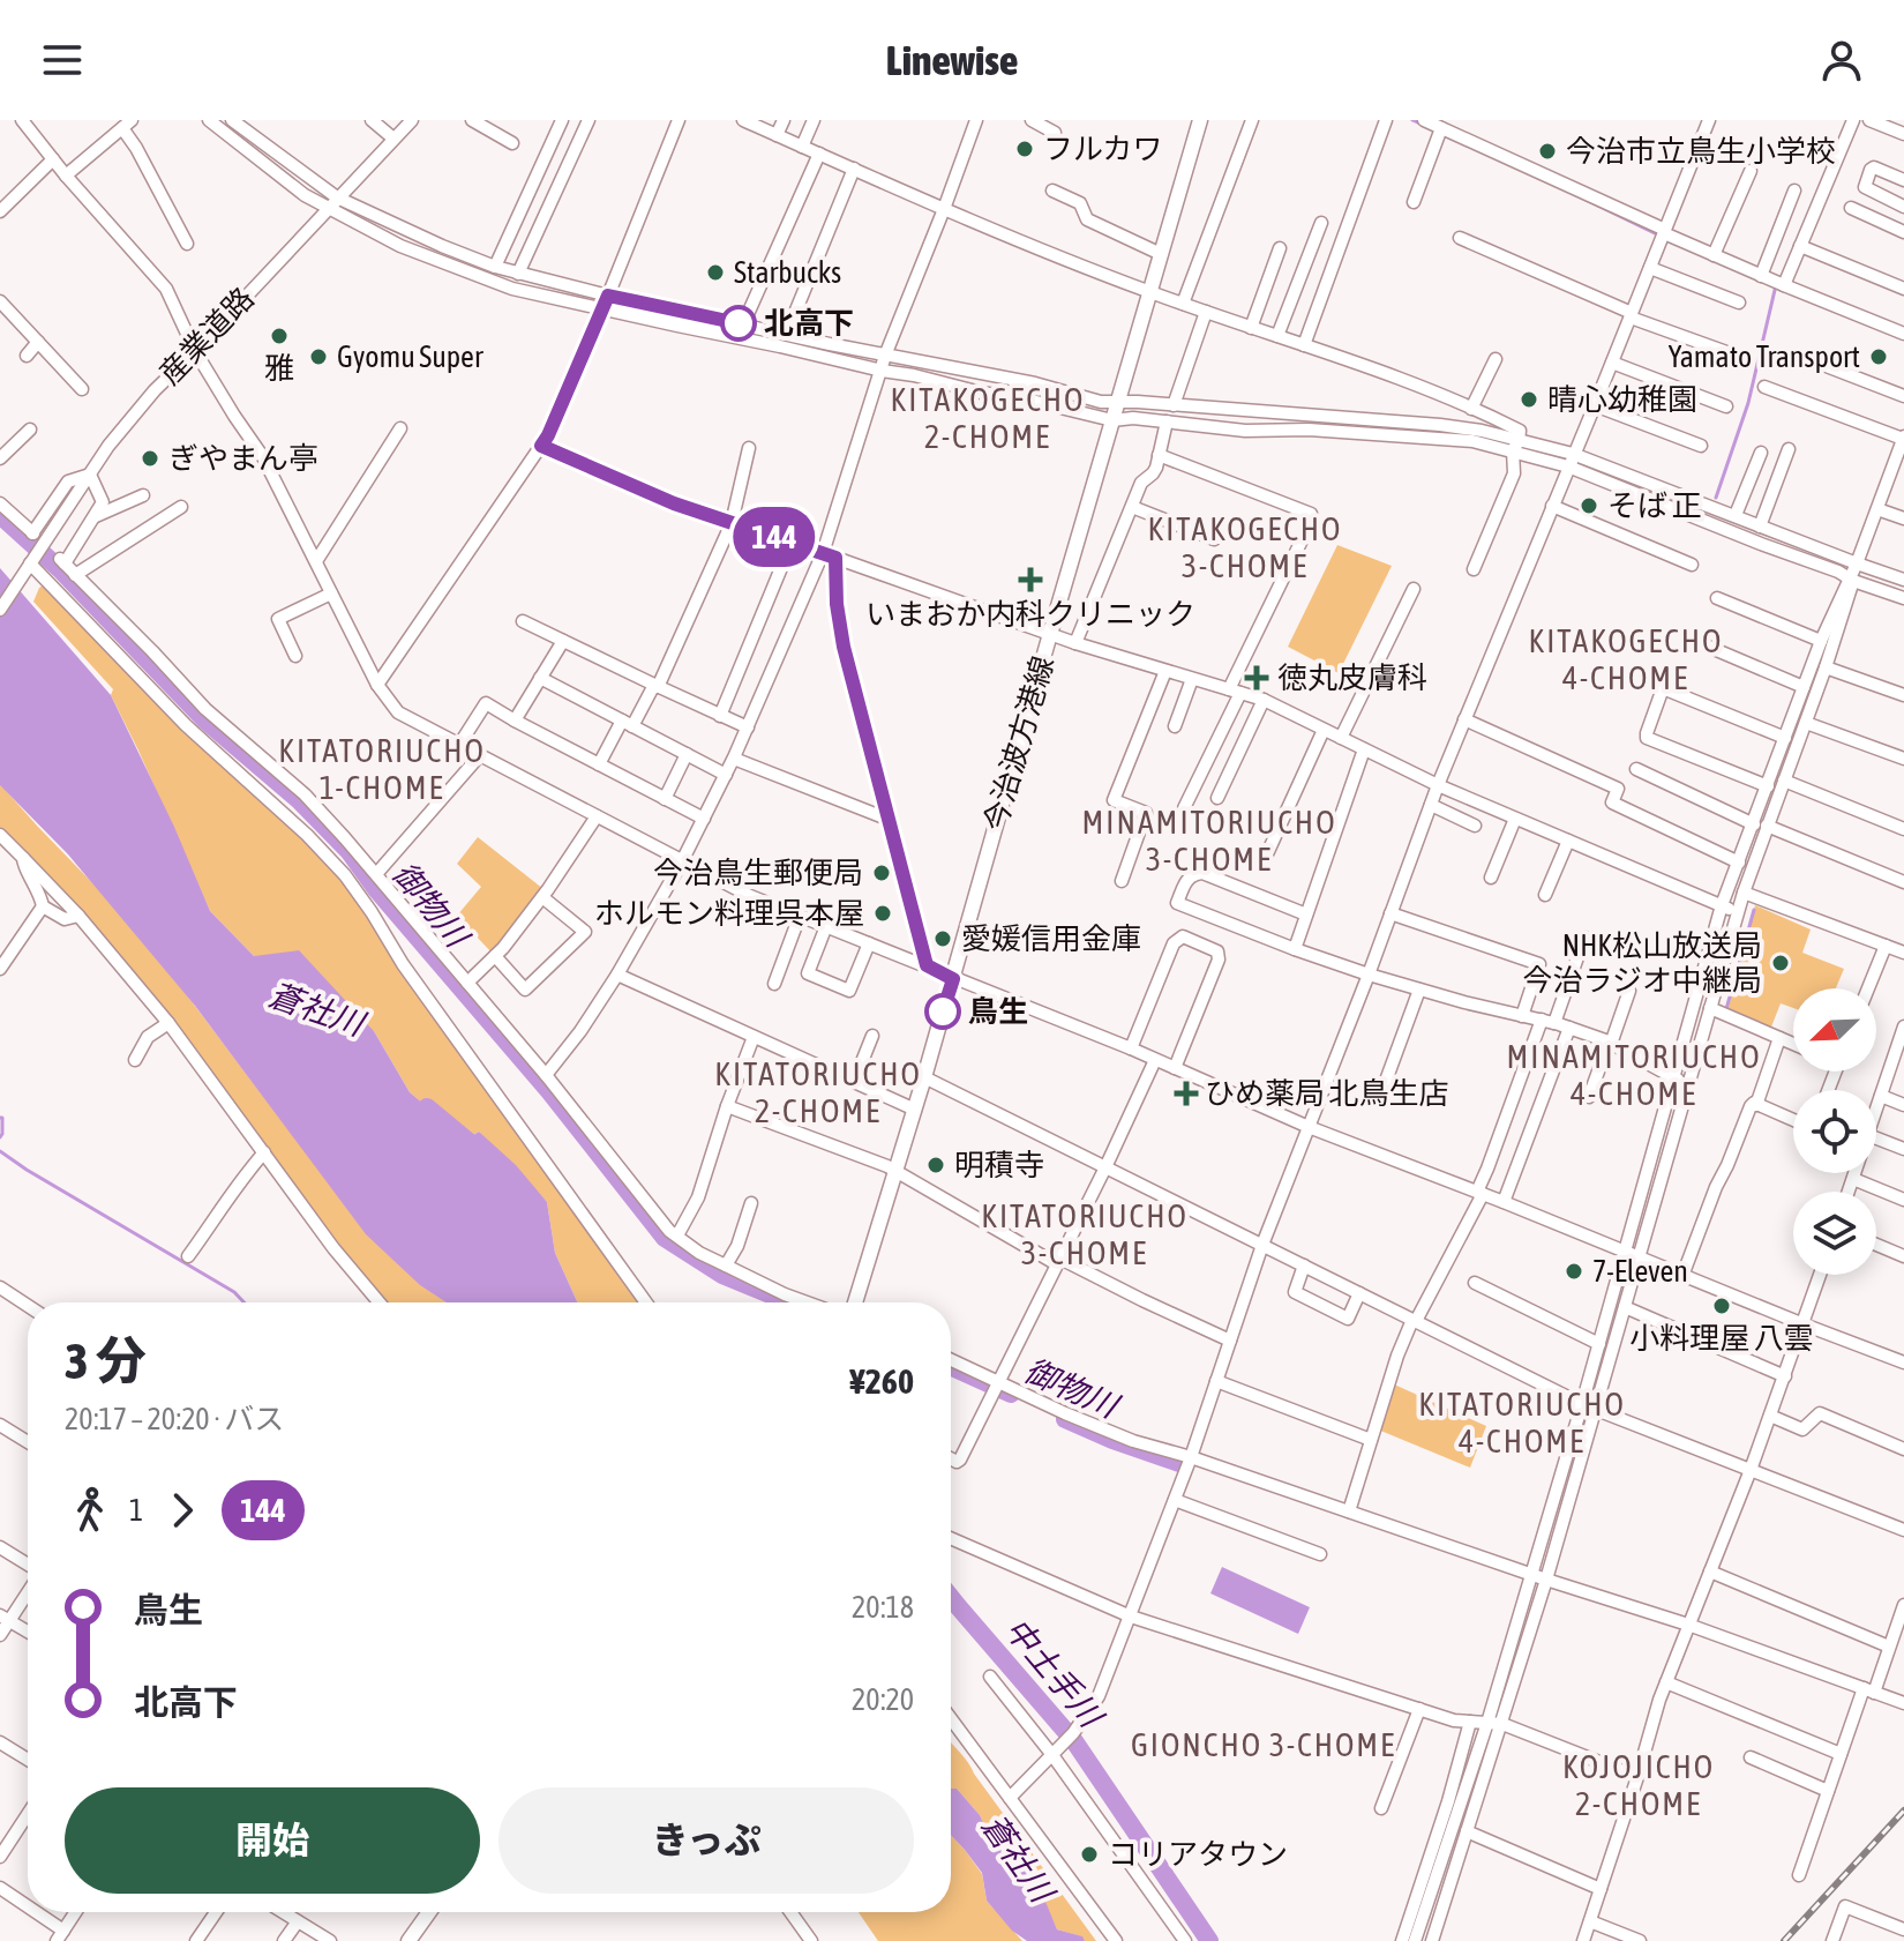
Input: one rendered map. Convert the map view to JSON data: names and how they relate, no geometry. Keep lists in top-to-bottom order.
{
  "streets": {
    "main road": ["今治波方港線"],
    "street": ["産業道路"]
  },
  "districts": [
    "KITAKOGECHO 2-CHOME",
    "KITAKOGECHO 3-CHOME",
    "KITAKOGECHO 4-CHOME",
    "KITATORIUCHO 1-CHOME",
    "MINAMITORIUCHO 3-CHOME",
    "MINAMITORIUCHO 4-CHOME",
    "KITATORIUCHO 2-CHOME",
    "KITATORIUCHO 3-CHOME",
    "KITATORIUCHO 4-CHOME",
    "GIONCHO 3-CHOME",
    "KOJOJICHO 2-CHOME"
  ],
  "water": ["御物川", "蒼社川", "中土手川"],
  "places": {
    "other": [
      "フルカワ",
      "今治市立鳥生小学校",
      "Starbucks",
      "北高下",
      "雅",
      "Gyomu Super",
      "Yamato Transport",
      "晴心幼稚園",
      "ぎやまん亭",
      "そば 正",
      "今治鳥生郵便局",
      "ホルモン料理呉本屋",
      "愛媛信用金庫",
      "NHK松山放送局 今治ラジオ中継局",
      "鳥生",
      "明積寺",
      "7-Eleven",
      "小料理屋 八雲",
      "コリアタウン"
    ],
    "health": ["いまおか内科クリニック", "徳丸皮膚科", "ひめ薬局 北鳥生店"]
  },
  "lines": ["bus line 144"],
  "north": "bottom left",
  "page": {
    "header": "Linewise",
    "on_map": "144",
    "heading": ["3 分", "20:17 – 20:20 · バス", "¥260"],
    "legs": ["1", "144"],
    "list": [
      {
        "name": "鳥生",
        "value": "20:18"
      },
      {
        "name": "北高下",
        "value": "20:20"
      }
    ],
    "buttons": ["開始", "きっぷ"]
  }
}
